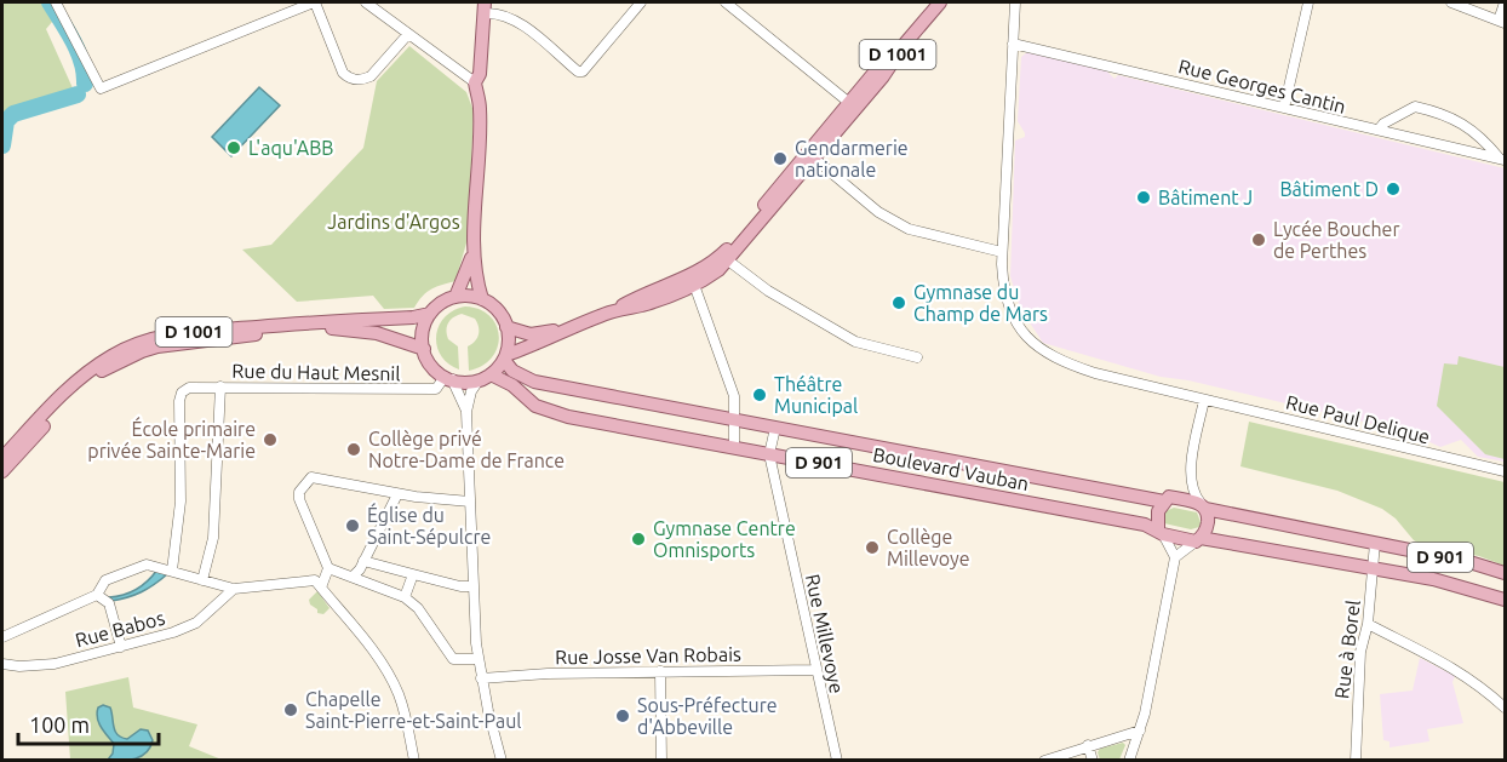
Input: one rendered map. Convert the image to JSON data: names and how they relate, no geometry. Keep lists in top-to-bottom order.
{
  "streets": {
    "main road": ["D 1001", "D 901", "Boulevard Vauban"],
    "street": [
      "Rue Georges Cantin",
      "Rue du Haut Mesnil",
      "Rue Paul Delique",
      "Rue Babos",
      "Rue Millevoye",
      "Rue à Borel",
      "Rue Josse Van Robais"
    ]
  },
  "crossings": [
    ["D 1001", "Rue du Haut Mesnil"],
    ["D 1001", "Boulevard Vauban"],
    ["Rue Georges Cantin", "Rue Paul Delique"],
    ["Rue du Haut Mesnil", "Boulevard Vauban"],
    ["D 901", "Boulevard Vauban"],
    ["D 901", "Rue à Borel"],
    ["Boulevard Vauban", "Rue Millevoye"],
    ["Rue Millevoye", "Rue Josse Van Robais"]
  ],
  "parks": ["Jardins d'Argos"],
  "places": [
    "L'aqu'ABB",
    "Gendarmerie nationale",
    "Bâtiment D",
    "Bâtiment J",
    "Lycée Boucher de Perthes",
    "Gymnase du Champ de Mars",
    "Théâtre Municipal",
    "École primaire privée Sainte-Marie",
    "Collège privé Notre-Dame de France",
    "Église du Saint-Sépulcre",
    "Gymnase Centre Omnisports",
    "Collège Millevoye",
    "Chapelle Saint-Pierre-et-Saint-Paul",
    "Sous-Préfecture d'Abbeville"
  ],
  "scale_bar": "100 m"
}
